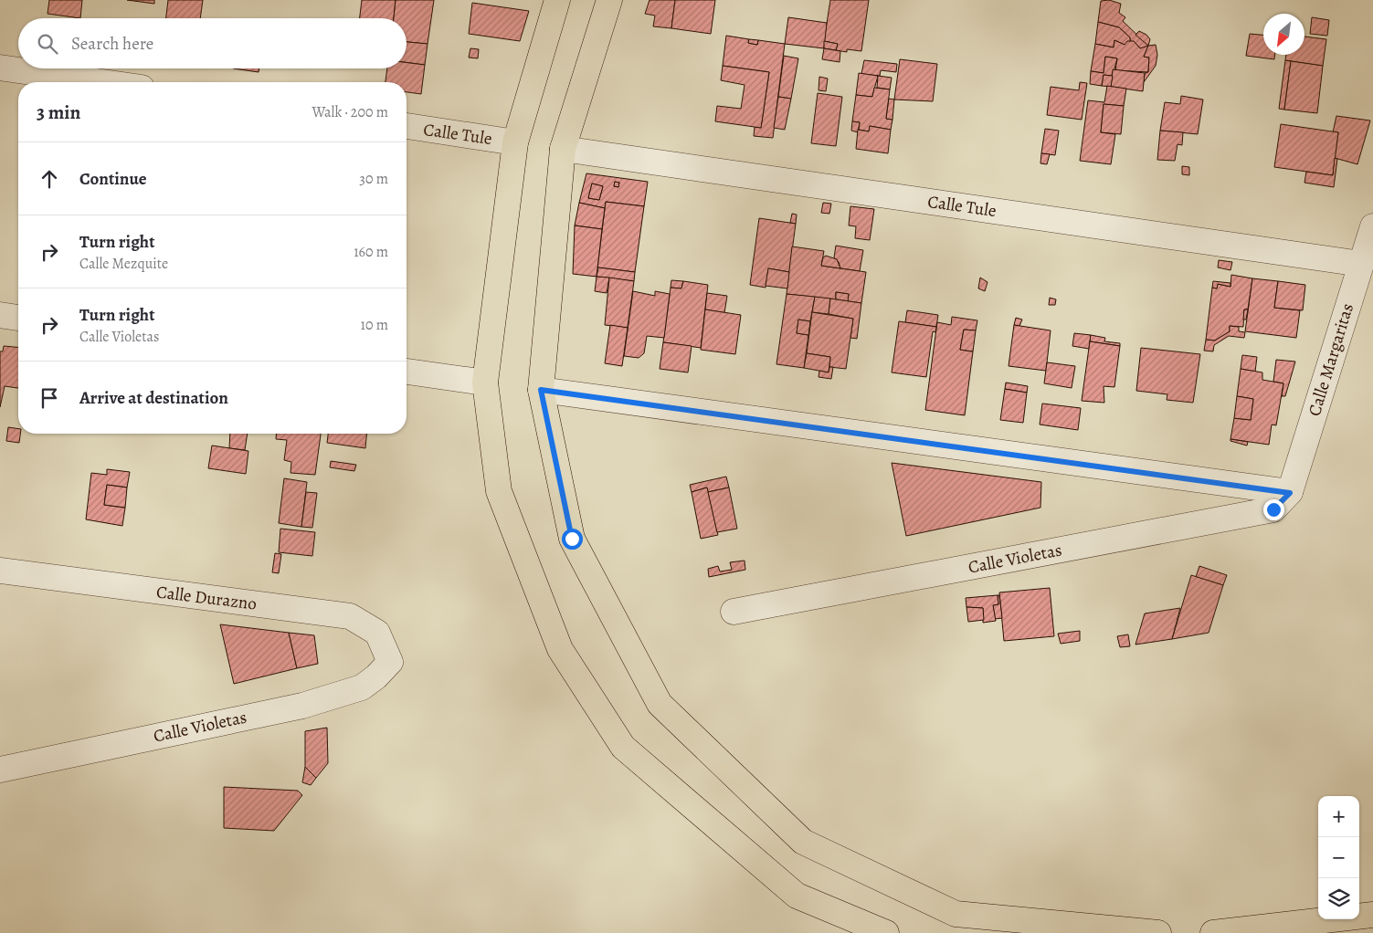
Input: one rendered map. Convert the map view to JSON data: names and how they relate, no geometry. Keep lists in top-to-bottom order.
{
  "streets": {
    "street": [
      "Calle Tule",
      "Calle Margaritas",
      "Calle Violetas",
      "Calle Durazno"
    ]
  },
  "crossings": [
    ["Calle Tule", "Calle Margaritas"],
    ["Calle Margaritas", "Calle Violetas"],
    ["Calle Violetas", "Calle Durazno"]
  ],
  "north": "bottom left",
  "page": {
    "search": "Search here",
    "heading": ["3 min", "Walk · 200 m"],
    "list": [
      ["Continue", "30 m"],
      ["Turn right", "Calle Mezquite", "160 m"],
      ["Turn right", "Calle Violetas", "10 m"],
      "Arrive at destination"
    ],
    "map_buttons": ["+", "−"]
  }
}
